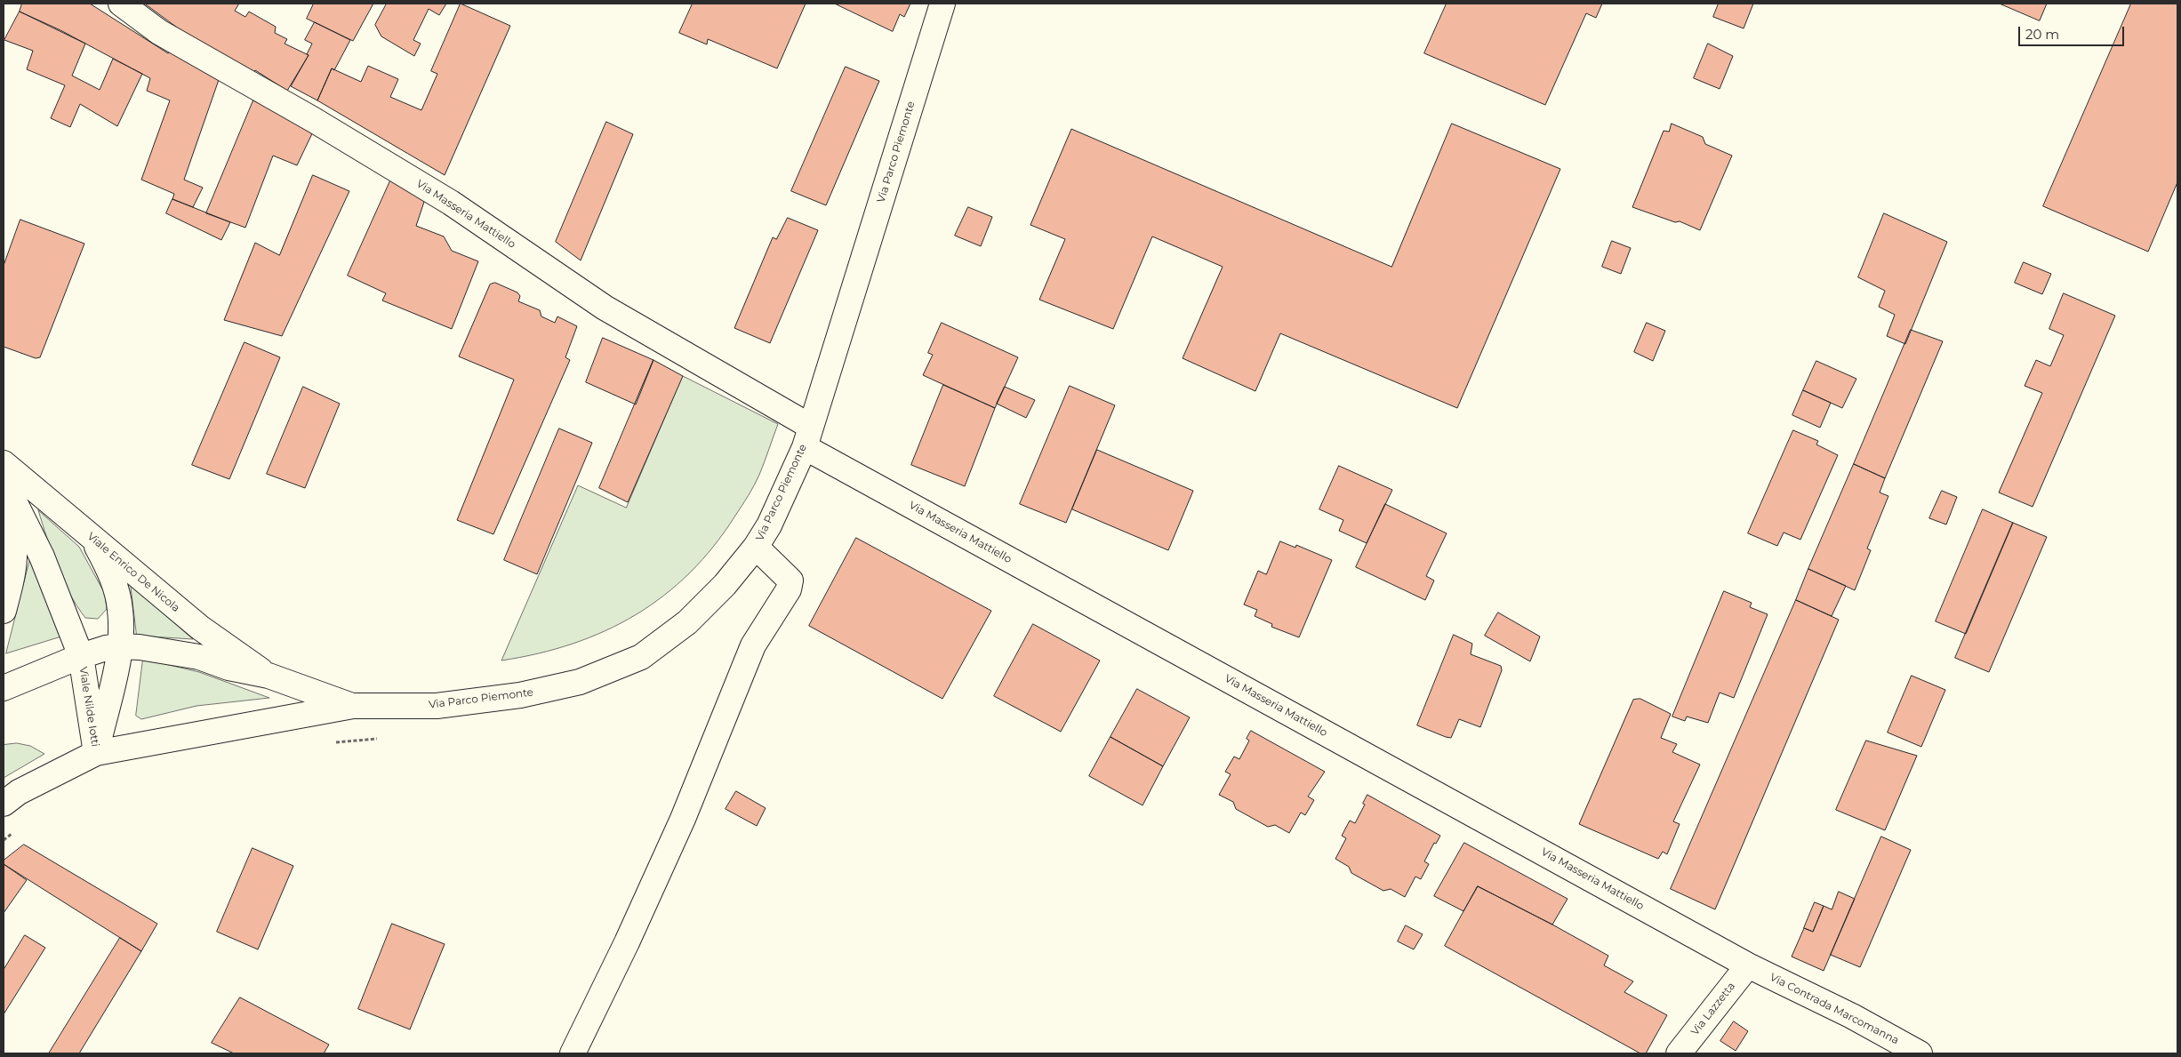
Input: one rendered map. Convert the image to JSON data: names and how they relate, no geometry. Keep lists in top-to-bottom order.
{
  "streets": {
    "street": [
      "Via Parco Piemonte",
      "Via Masseria Mattiello",
      "Viale Enrico De Nicola",
      "Viale Nilde Iotti",
      "Via Lazzetta",
      "Via Contrada Marcomanna"
    ]
  },
  "crossings": [
    ["Via Parco Piemonte", "Via Masseria Mattiello"],
    ["Via Parco Piemonte", "Viale Enrico De Nicola"],
    ["Via Masseria Mattiello", "Via Lazzetta"],
    ["Via Masseria Mattiello", "Via Contrada Marcomanna"],
    ["Viale Enrico De Nicola", "Viale Nilde Iotti"],
    ["Via Lazzetta", "Via Contrada Marcomanna"]
  ],
  "scale_bar": "20 m"
}
